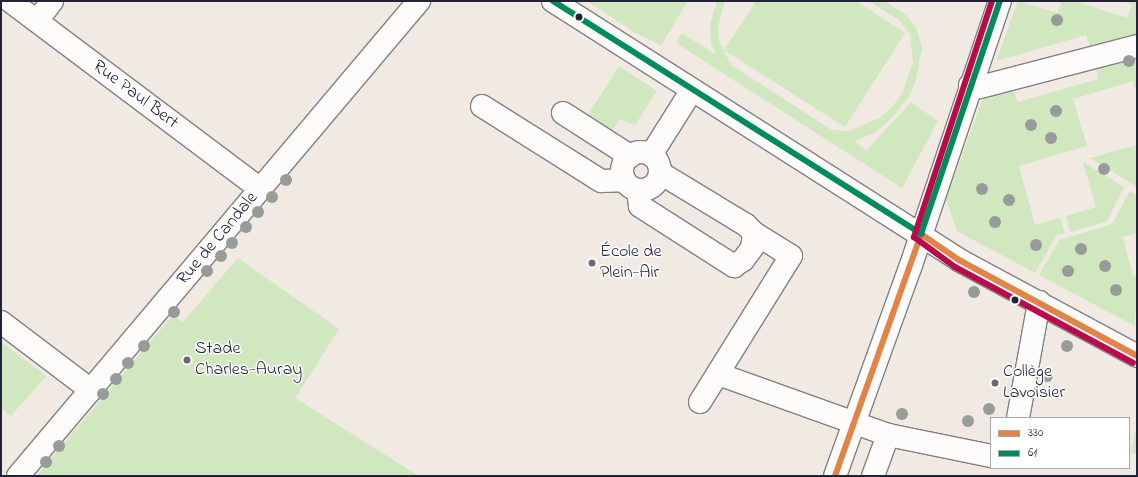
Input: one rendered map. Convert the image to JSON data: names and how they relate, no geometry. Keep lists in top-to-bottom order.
{
  "streets": {
    "street": ["Rue Paul Bert", "Rue de Candale"]
  },
  "crossings": [
    ["Rue Paul Bert", "Rue de Candale"]
  ],
  "places": ["École de Plein-Air", "Stade Charles-Auray", "Collège Lavoisier"],
  "lines": ["transit line 61", "transit line 330"],
  "legend": ["330", "61"]
}
